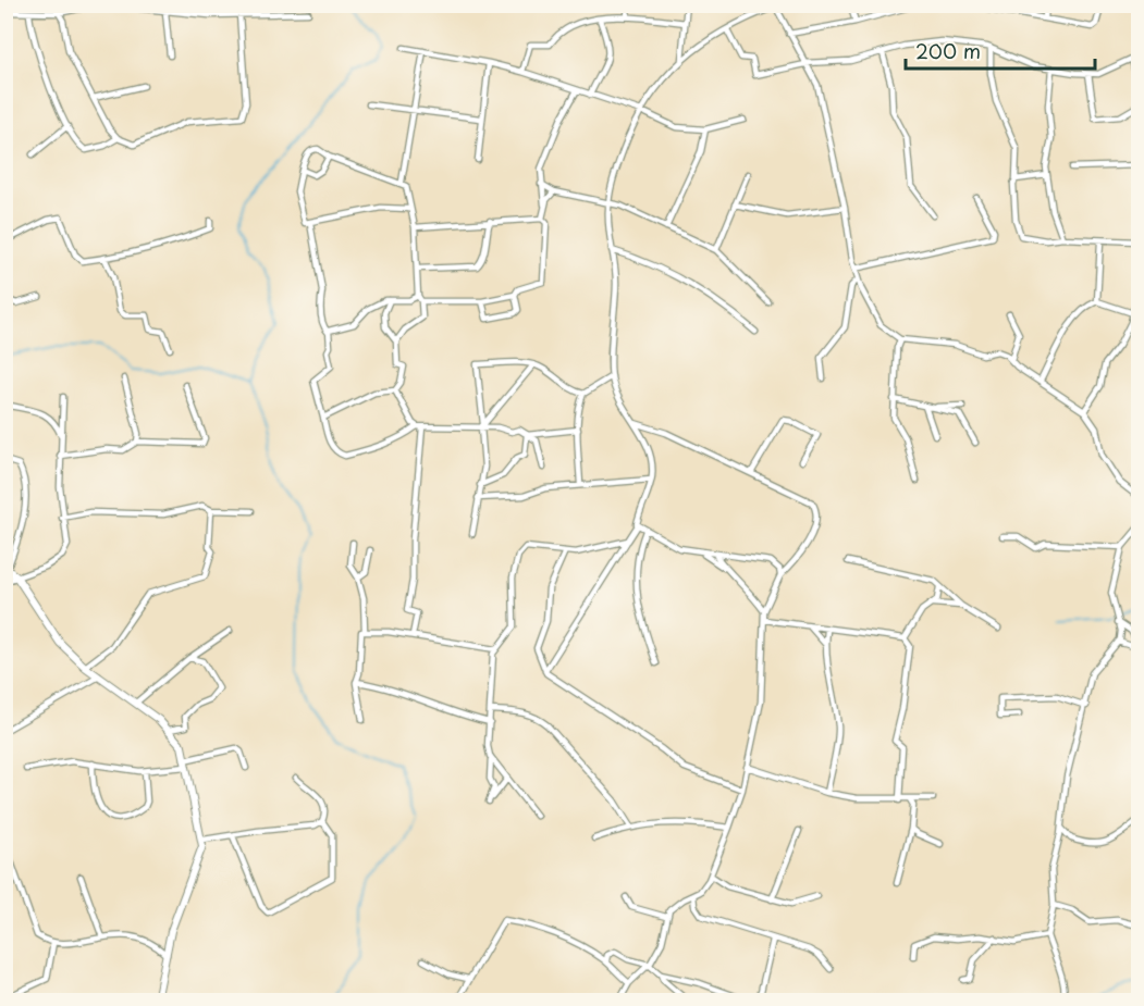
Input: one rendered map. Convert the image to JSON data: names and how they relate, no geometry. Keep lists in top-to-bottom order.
{
  "scale_bar": "200 m"
}
